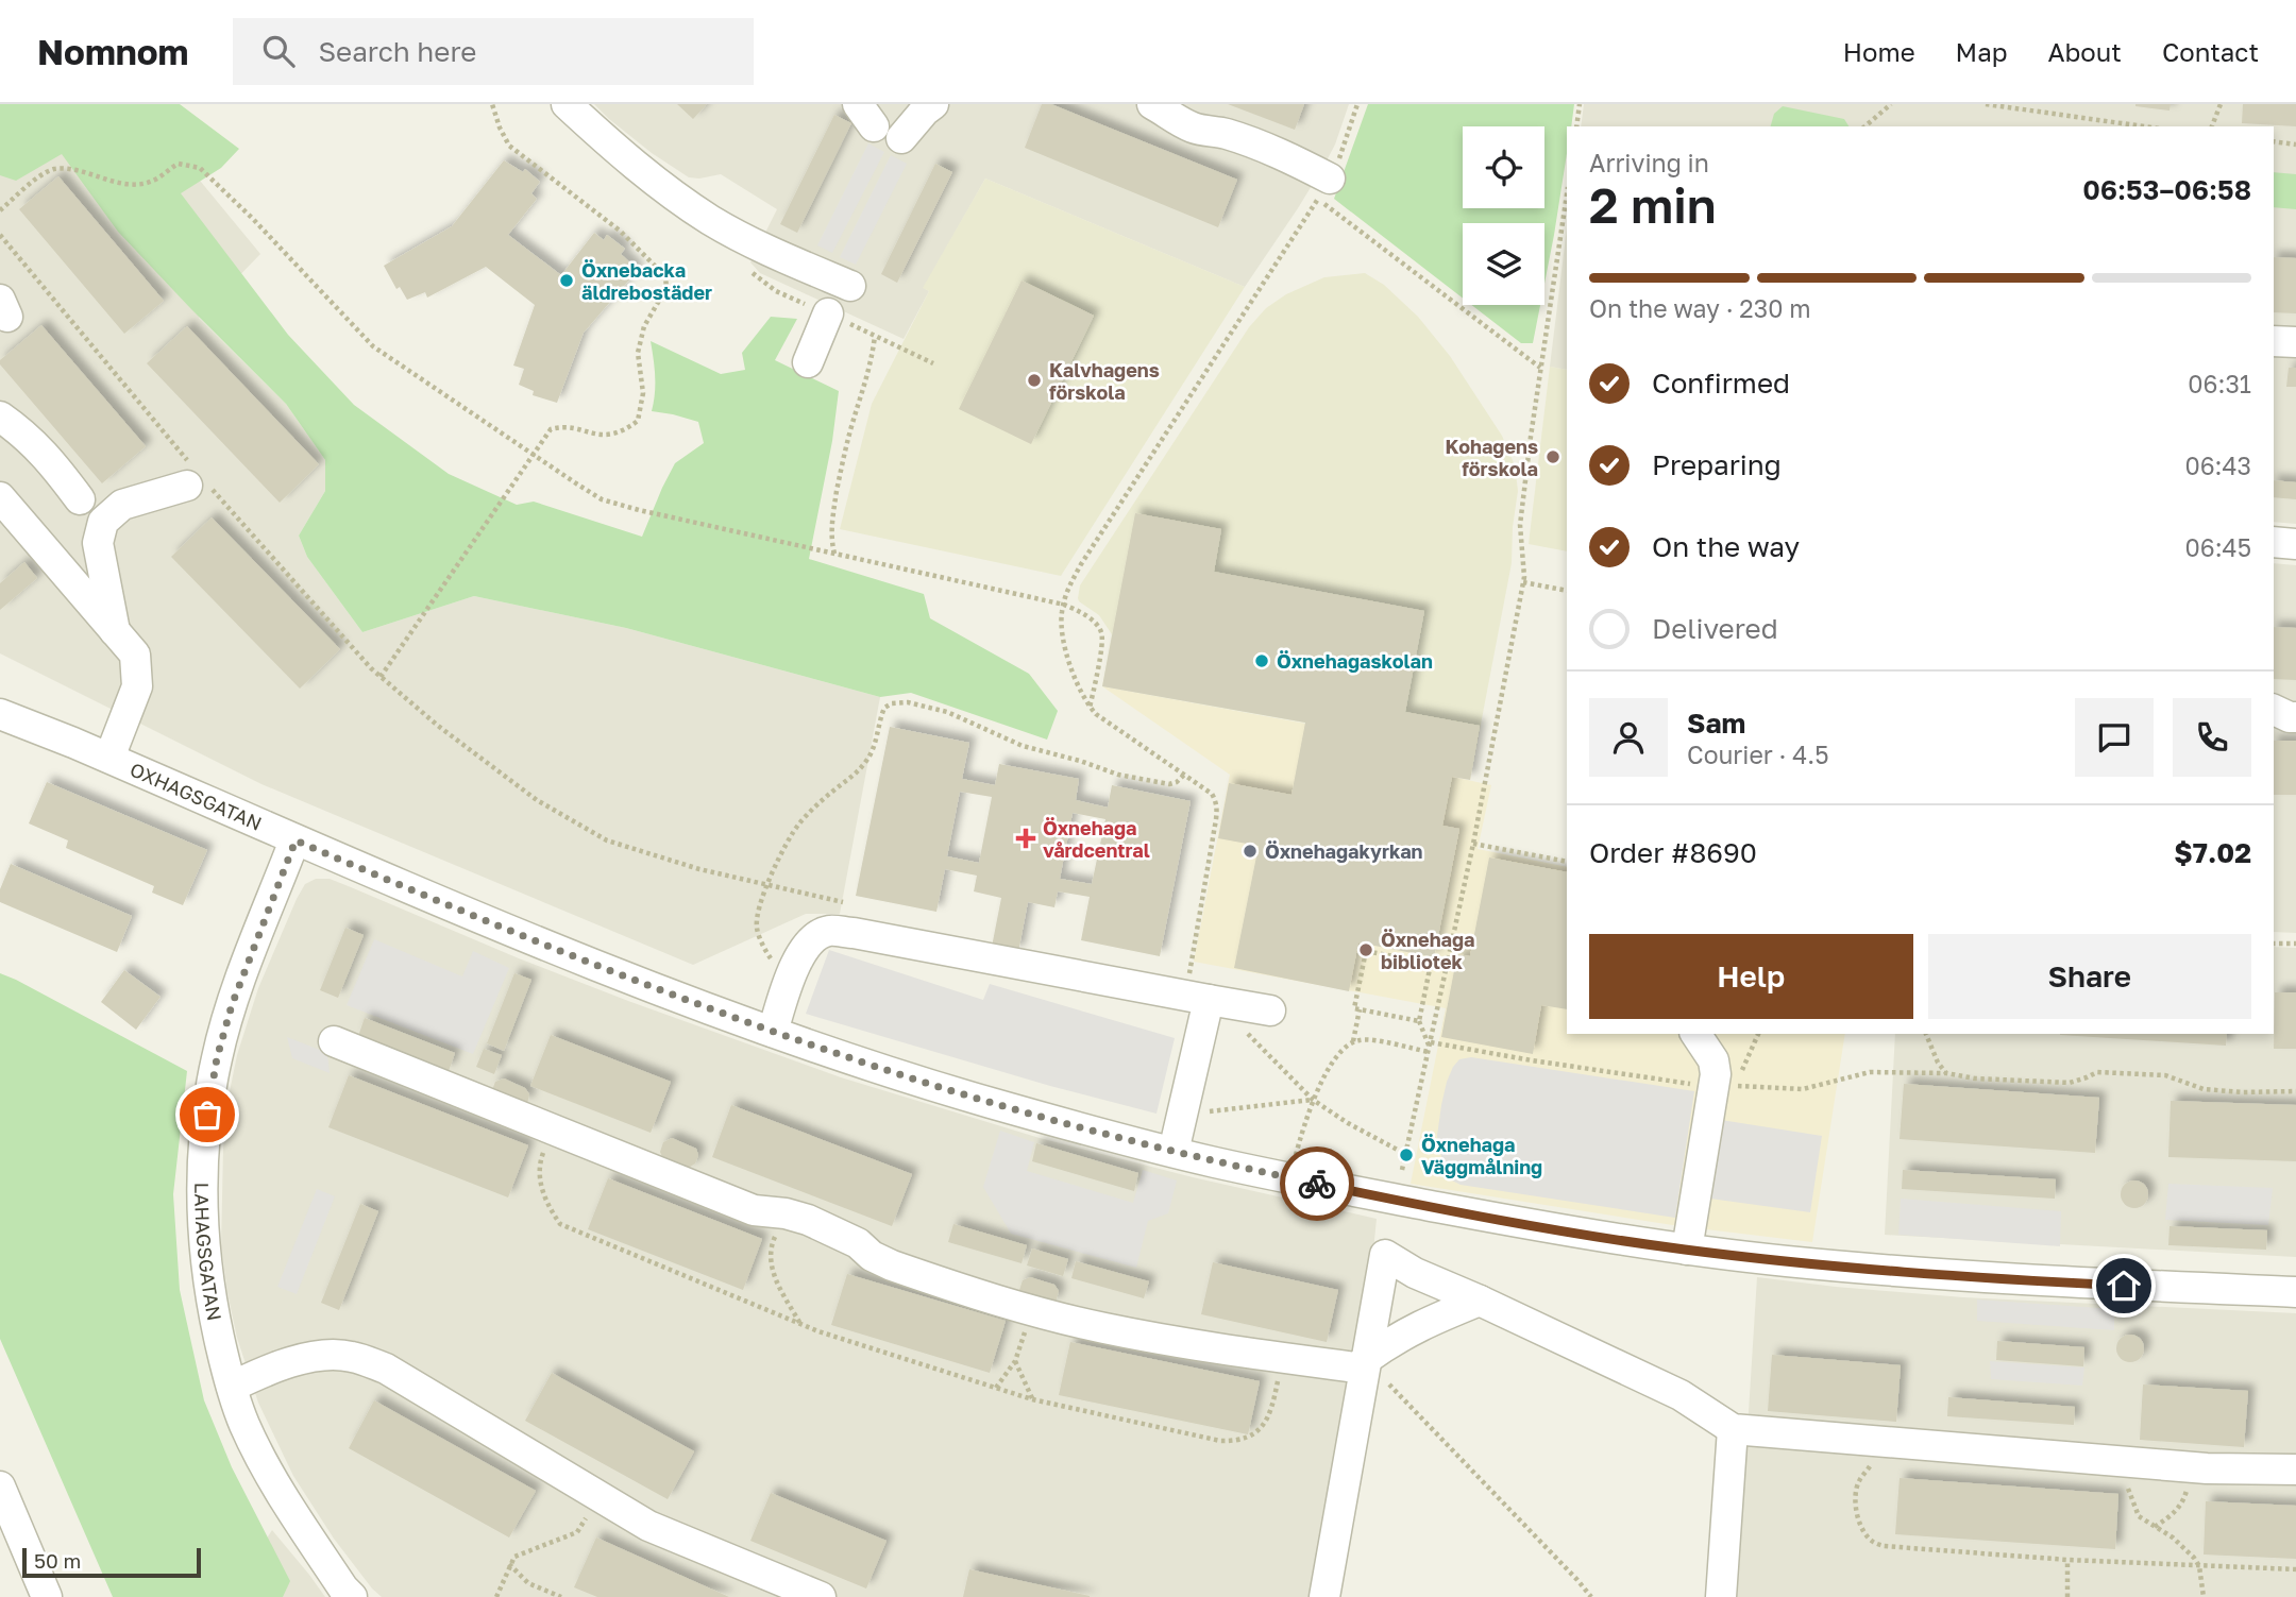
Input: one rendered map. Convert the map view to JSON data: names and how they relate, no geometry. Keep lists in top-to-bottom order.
{
  "streets": {
    "street": ["OXHAGSGATAN", "LAHAGSGATAN"]
  },
  "crossings": [
    ["OXHAGSGATAN", "LAHAGSGATAN"]
  ],
  "places": {
    "other": [
      "Öxnebacka äldrebostäder",
      "Kalvhagens förskola",
      "Kohagens förskola",
      "Öxnehagaskolan",
      "Öxnehagakyrkan",
      "Öxnehaga bibliotek",
      "Öxnehaga Väggmålning"
    ],
    "health": ["Öxnehaga vårdcentral"]
  },
  "scale_bar": "50 m",
  "page": {
    "header": "Nomnom",
    "search": "Search here",
    "nav": [
      "Home",
      "Map",
      "About",
      "Contact"
    ],
    "heading": ["2 min", "Arriving in", "06:53–06:58"],
    "panel": [
      "Sam",
      "Courier · 4.5",
      "Order #8690",
      "$7.02"
    ],
    "bar": "On the way · 230 m",
    "list": [
      ["Confirmed", "06:31"],
      ["Preparing", "06:43"],
      ["On the way", "06:45"],
      "Delivered"
    ],
    "buttons": ["Help", "Share"],
    "scale": "50 m"
  }
}
